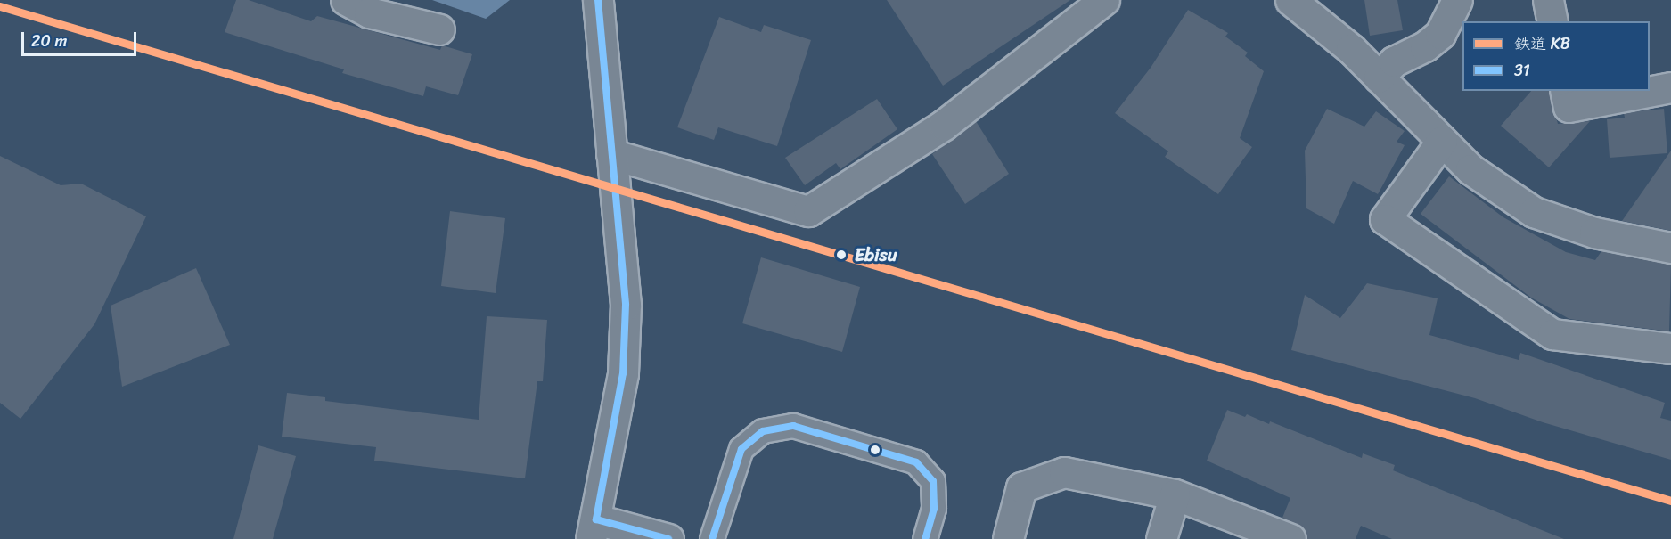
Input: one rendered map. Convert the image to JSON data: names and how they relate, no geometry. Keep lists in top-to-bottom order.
{
  "places": ["Ebisu"],
  "lines": ["transit line 31", "rail line KB"],
  "legend": ["鉄道 KB", "31"],
  "scale_bar": "20 m"
}
